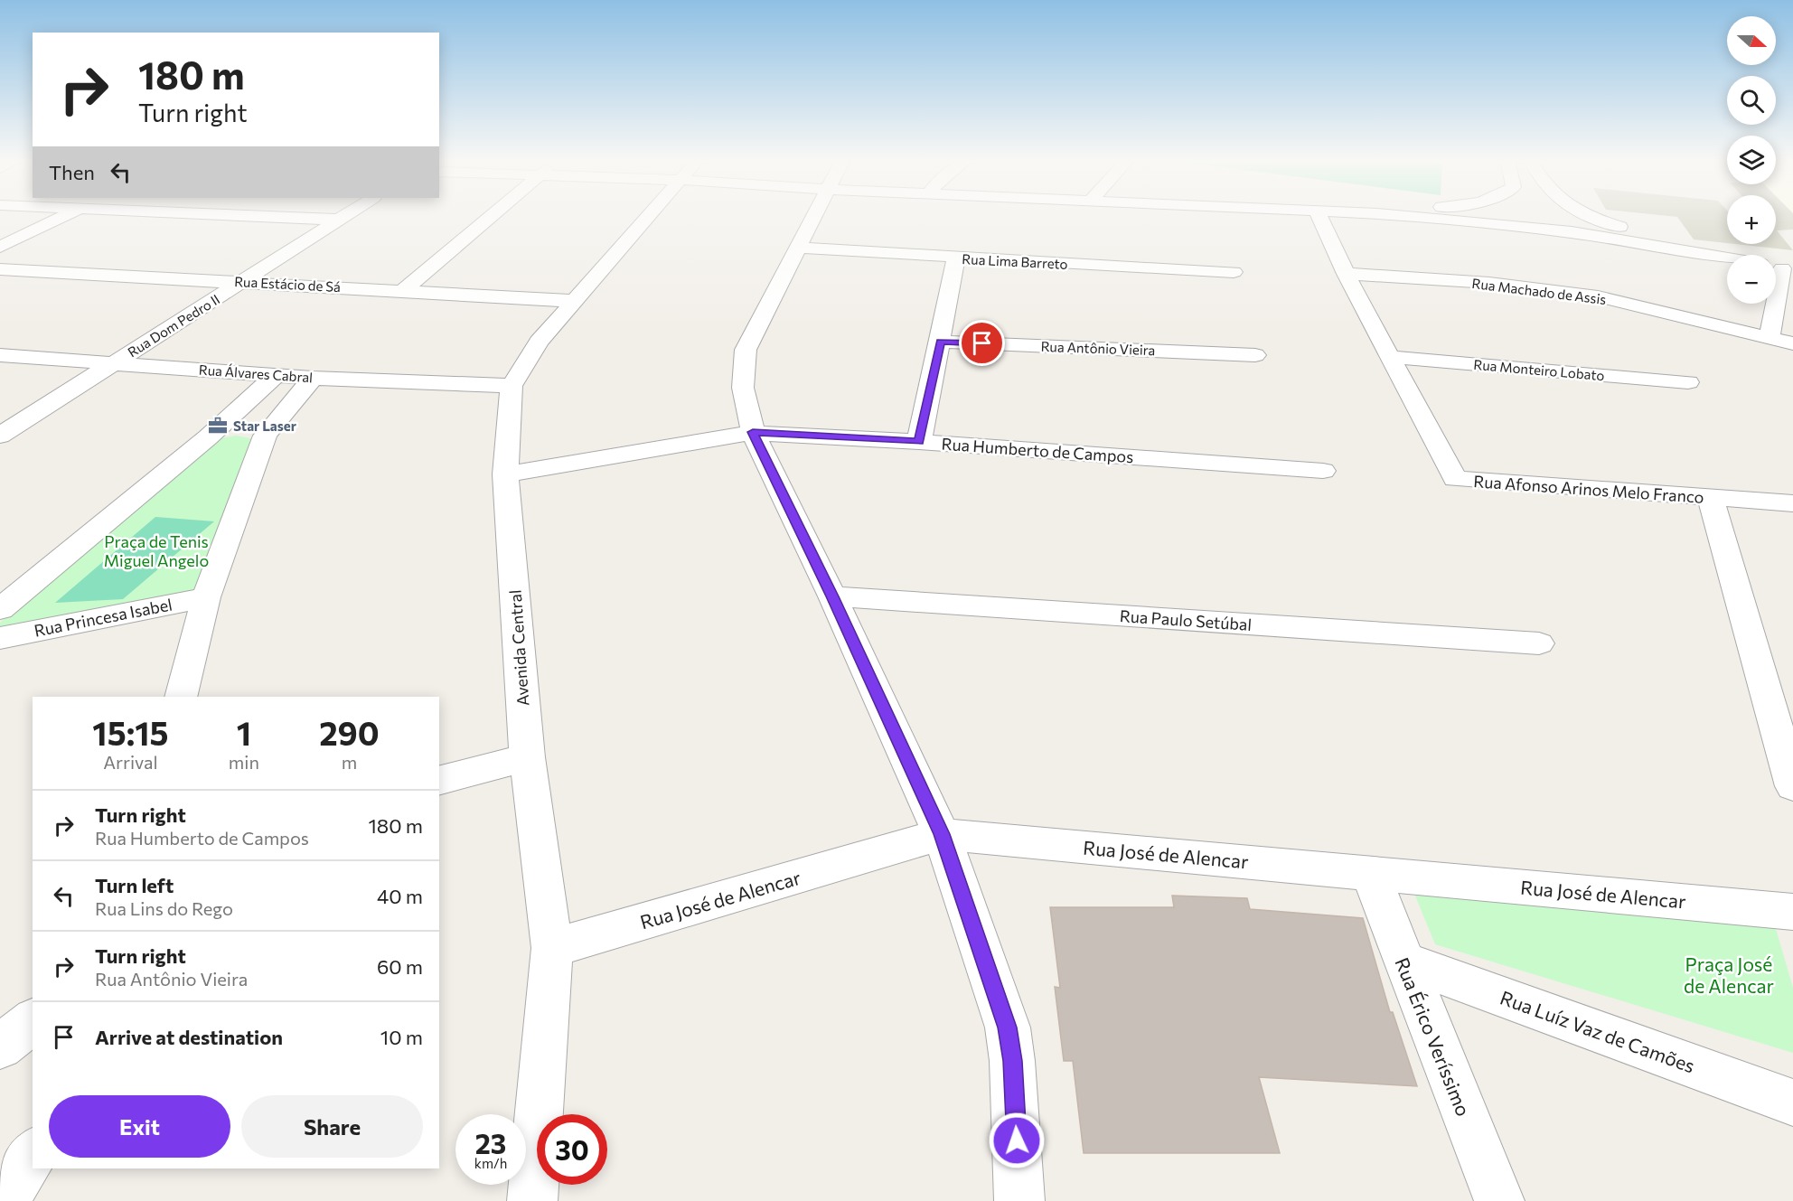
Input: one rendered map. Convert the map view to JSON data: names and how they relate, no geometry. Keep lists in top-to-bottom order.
{
  "streets": {
    "street": [
      "Rua Lima Barreto",
      "Rua Estácio de Sá",
      "Rua Machado de Assis",
      "Rua Dom Pedro II",
      "Rua Antônio Vieira",
      "Rua Monteiro Lobato",
      "Rua Álvares Cabral",
      "Rua Humberto de Campos",
      "Rua Afonso Arinos Melo Franco",
      "Rua Princesa Isabel",
      "Rua Paulo Setúbal",
      "Avenida Central",
      "Rua José de Alencar",
      "Rua Luíz Vaz de Camões",
      "Rua Érico Veríssimo"
    ]
  },
  "crossings": [
    ["Rua Estácio de Sá", "Rua Dom Pedro II"],
    ["Rua Estácio de Sá", "Avenida Central"],
    ["Rua Machado de Assis", "Rua Afonso Arinos Melo Franco"],
    ["Rua Dom Pedro II", "Rua Álvares Cabral"],
    ["Rua Monteiro Lobato", "Rua Afonso Arinos Melo Franco"],
    ["Rua Álvares Cabral", "Avenida Central"],
    ["Rua Humberto de Campos", "Avenida Central"],
    ["Avenida Central", "Rua José de Alencar"],
    ["Rua José de Alencar", "Rua Érico Veríssimo"],
    ["Rua Luíz Vaz de Camões", "Rua Érico Veríssimo"]
  ],
  "parks": ["Praça de Tenis Miguel Angelo", "Praça José de Alencar"],
  "places": {
    "office": ["Star Laser"]
  },
  "north": "right",
  "page": {
    "map_buttons": ["+", "−"],
    "turn": ["180 m", "Turn right"],
    "then": "Then",
    "eta": [
      "15:15",
      "Arrival",
      "1",
      "min",
      "290",
      "m"
    ],
    "list": [
      {
        "name": "Turn right",
        "note": "Rua Humberto de Campos",
        "value": "180 m"
      },
      {
        "name": "Turn left",
        "note": "Rua Lins do Rego",
        "value": "40 m"
      },
      {
        "name": "Turn right",
        "note": "Rua Antônio Vieira",
        "value": "60 m"
      },
      {
        "name": "Arrive at destination",
        "value": "10 m"
      }
    ],
    "buttons": ["Exit", "Share"],
    "speed": "23 km/h",
    "limit": "30"
  }
}
